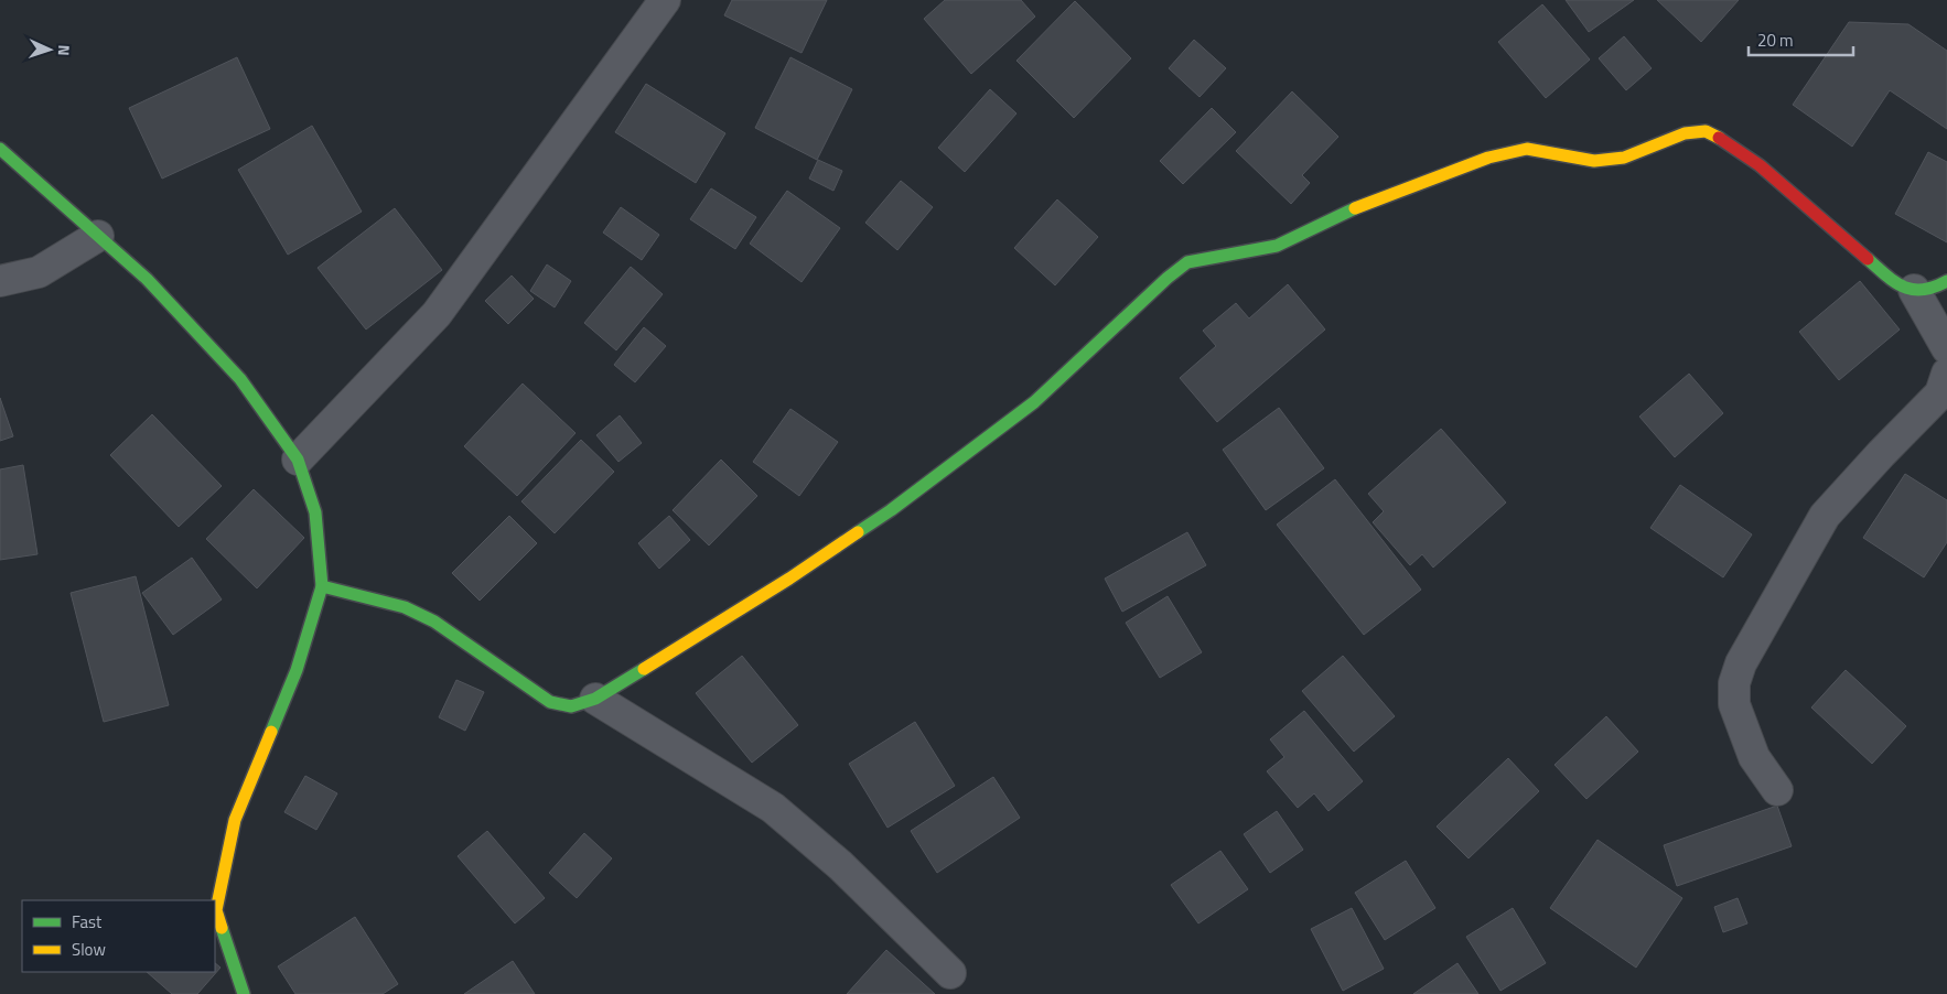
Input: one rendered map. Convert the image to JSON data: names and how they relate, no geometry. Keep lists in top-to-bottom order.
{
  "legend": ["Fast", "Slow"],
  "scale_bar": "20 m",
  "north": "right"
}
